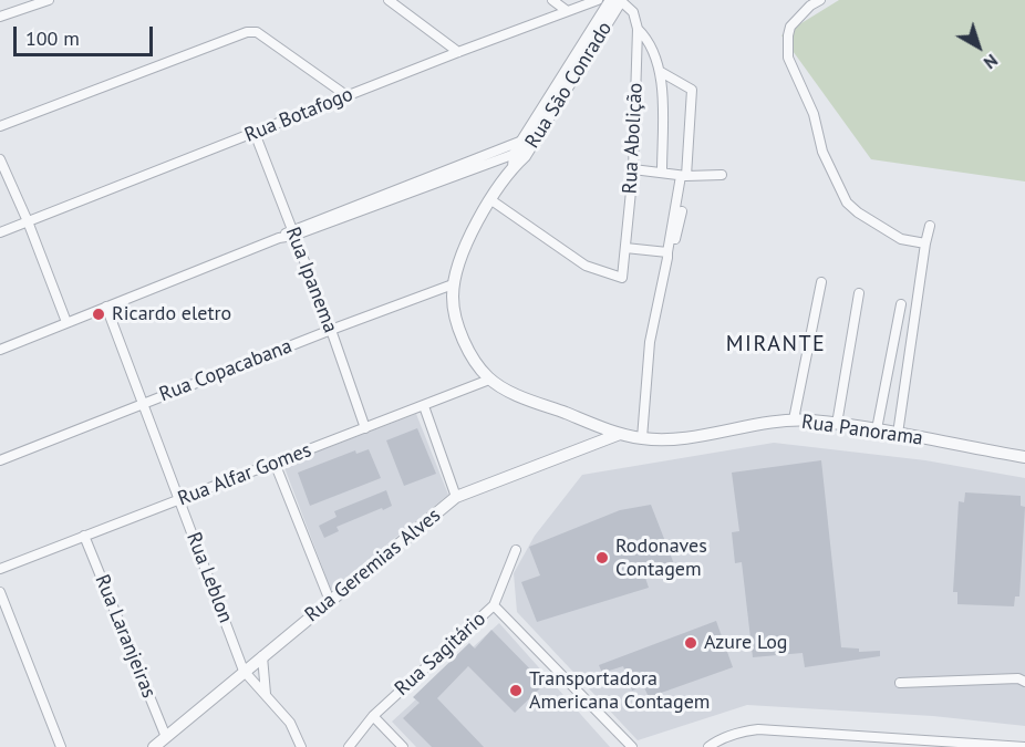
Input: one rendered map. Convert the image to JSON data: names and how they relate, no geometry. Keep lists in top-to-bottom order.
{
  "streets": {
    "street": [
      "Rua São Conrado",
      "Rua Botafogo",
      "Rua Abolição",
      "Rua Ipanema",
      "Rua Copacabana",
      "Rua Panorama",
      "Rua Alfar Gomes",
      "Rua Geremias Alves",
      "Rua Leblon",
      "Rua Laranjeiras",
      "Rua Sagitário"
    ]
  },
  "crossings": [
    ["Rua São Conrado", "Rua Abolição"],
    ["Rua São Conrado", "Rua Copacabana"],
    ["Rua São Conrado", "Rua Panorama"],
    ["Rua São Conrado", "Rua Alfar Gomes"],
    ["Rua São Conrado", "Rua Geremias Alves"],
    ["Rua Botafogo", "Rua Ipanema"],
    ["Rua Ipanema", "Rua Copacabana"],
    ["Rua Ipanema", "Rua Alfar Gomes"],
    ["Rua Copacabana", "Rua Leblon"],
    ["Rua Panorama", "Rua Geremias Alves"],
    ["Rua Alfar Gomes", "Rua Leblon"],
    ["Rua Alfar Gomes", "Rua Laranjeiras"],
    ["Rua Geremias Alves", "Rua Leblon"],
    ["Rua Geremias Alves", "Rua Laranjeiras"]
  ],
  "districts": ["MIRANTE"],
  "places": [
    "Ricardo eletro",
    "Rodonaves Contagem",
    "Azure Log",
    "Transportadora Americana Contagem"
  ],
  "scale_bar": "100 m",
  "north": "bottom right"
}
